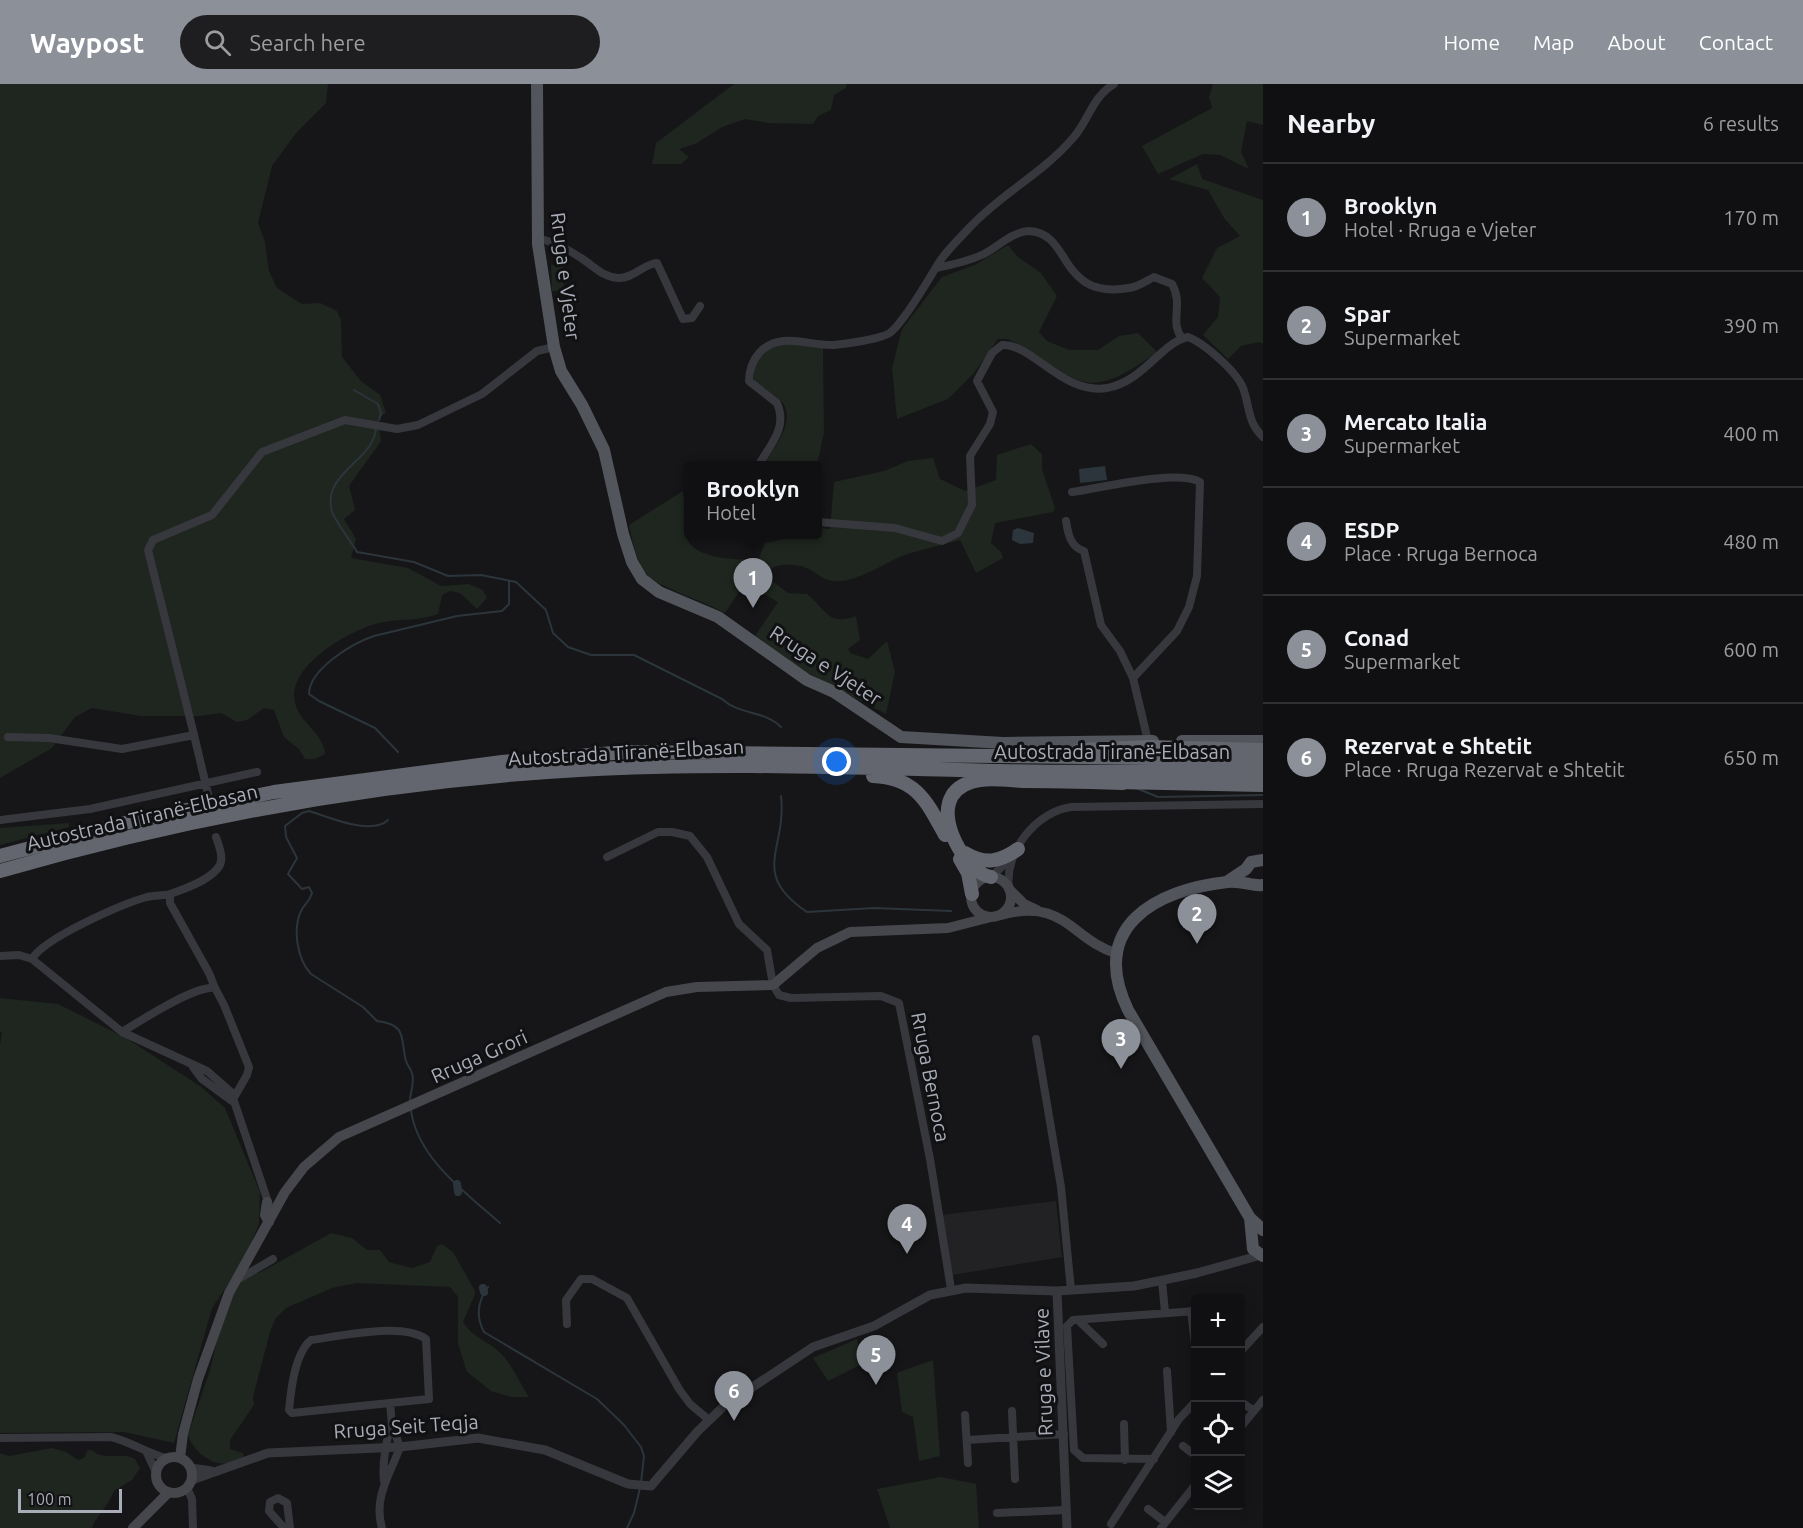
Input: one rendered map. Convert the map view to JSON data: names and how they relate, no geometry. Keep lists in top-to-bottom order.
{
  "streets": {
    "highway": ["Autostrada Tiranë-Elbasan"],
    "main road": ["Rruga e Vjeter", "Rruga Grori"],
    "street": ["Rruga Bernoca", "Rruga e Vilave", "Rruga Seit Teqja"]
  },
  "crossings": [
    ["Rruga Grori", "Rruga Bernoca"],
    ["Rruga Grori", "Rruga Seit Teqja"],
    ["Rruga Bernoca", "Rruga Seit Teqja"]
  ],
  "scale_bar": "100 m",
  "page": {
    "header": "Waypost",
    "search": "Search here",
    "nav": [
      "Home",
      "Map",
      "About",
      "Contact"
    ],
    "heading": ["Nearby", "6 results"],
    "list": [
      {
        "mark": "1",
        "name": "Brooklyn",
        "note": "Hotel · Rruga e Vjeter",
        "value": "170 m"
      },
      {
        "mark": "2",
        "name": "Spar",
        "note": "Supermarket",
        "value": "390 m"
      },
      {
        "mark": "3",
        "name": "Mercato Italia",
        "note": "Supermarket",
        "value": "400 m"
      },
      {
        "mark": "4",
        "name": "ESDP",
        "note": "Place · Rruga Bernoca",
        "value": "480 m"
      },
      {
        "mark": "5",
        "name": "Conad",
        "note": "Supermarket",
        "value": "600 m"
      },
      {
        "mark": "6",
        "name": "Rezervat e Shtetit",
        "note": "Place · Rruga Rezervat e Shtetit",
        "value": "650 m"
      }
    ],
    "popup": ["Brooklyn", "Hotel"],
    "pins": [
      "1",
      "2",
      "3",
      "4",
      "5",
      "6"
    ],
    "map_buttons": ["+", "−"],
    "scale": "100 m"
  }
}
